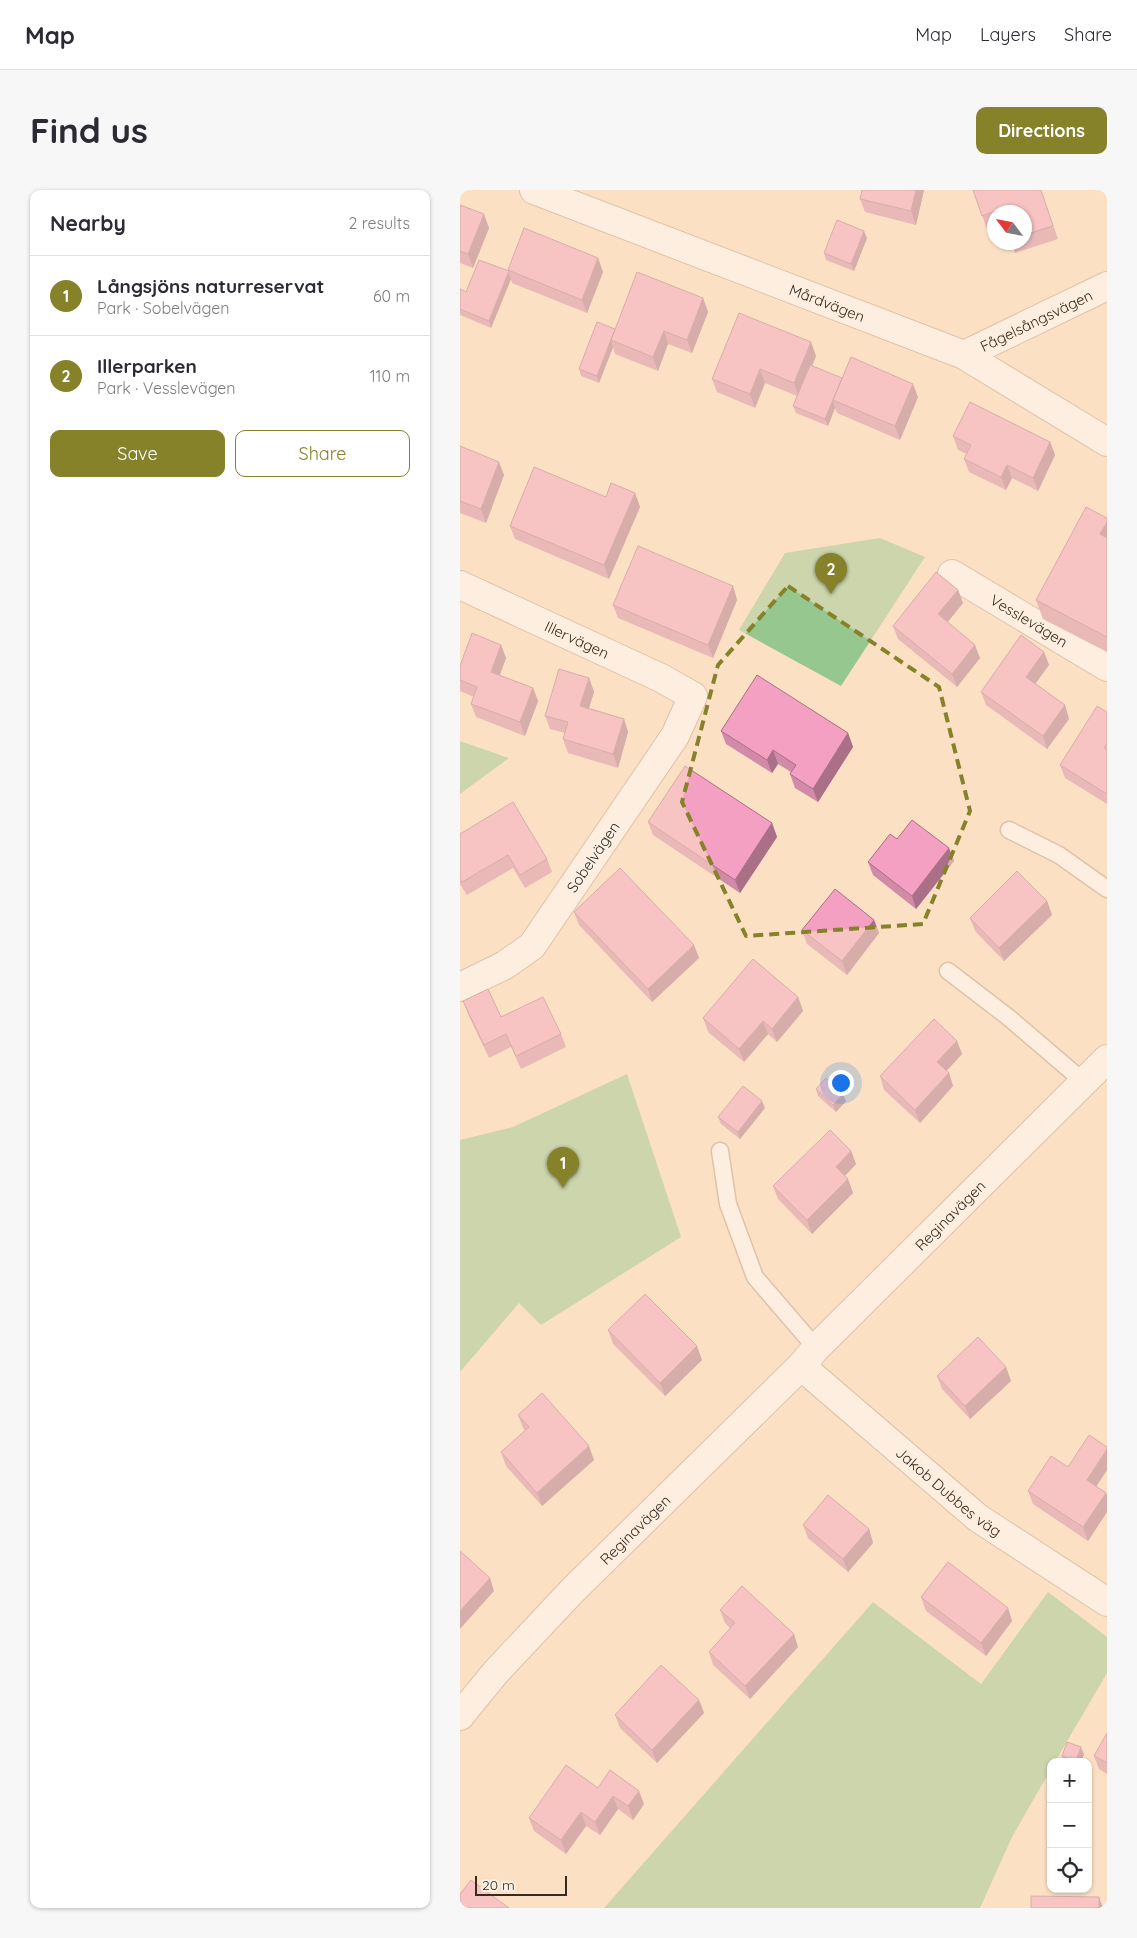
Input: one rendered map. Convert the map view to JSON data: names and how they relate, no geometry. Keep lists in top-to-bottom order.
{
  "streets": {
    "street": [
      "Mårdvägen",
      "Fågelsångsvägen",
      "Vesslevägen",
      "Illervägen",
      "Sobelvägen",
      "Reginavägen",
      "Jakob Dubbes väg"
    ]
  },
  "crossings": [
    ["Mårdvägen", "Fågelsångsvägen"],
    ["Illervägen", "Sobelvägen"],
    ["Reginavägen", "Jakob Dubbes väg"]
  ],
  "scale_bar": "20 m",
  "north": "top left",
  "page": {
    "header": "Map",
    "nav": ["Map", "Layers", "Share"],
    "buttons": [
      "Directions",
      ["Save", "Share"]
    ],
    "title": "Find us",
    "heading": ["Nearby", "2 results"],
    "list": [
      {
        "mark": "1",
        "name": "Långsjöns naturreservat",
        "note": "Park · Sobelvägen",
        "value": "60 m"
      },
      {
        "mark": "2",
        "name": "Illerparken",
        "note": "Park · Vesslevägen",
        "value": "110 m"
      }
    ],
    "pins": ["2", "1"],
    "map_buttons": ["+", "−"],
    "scale": "20 m"
  }
}
